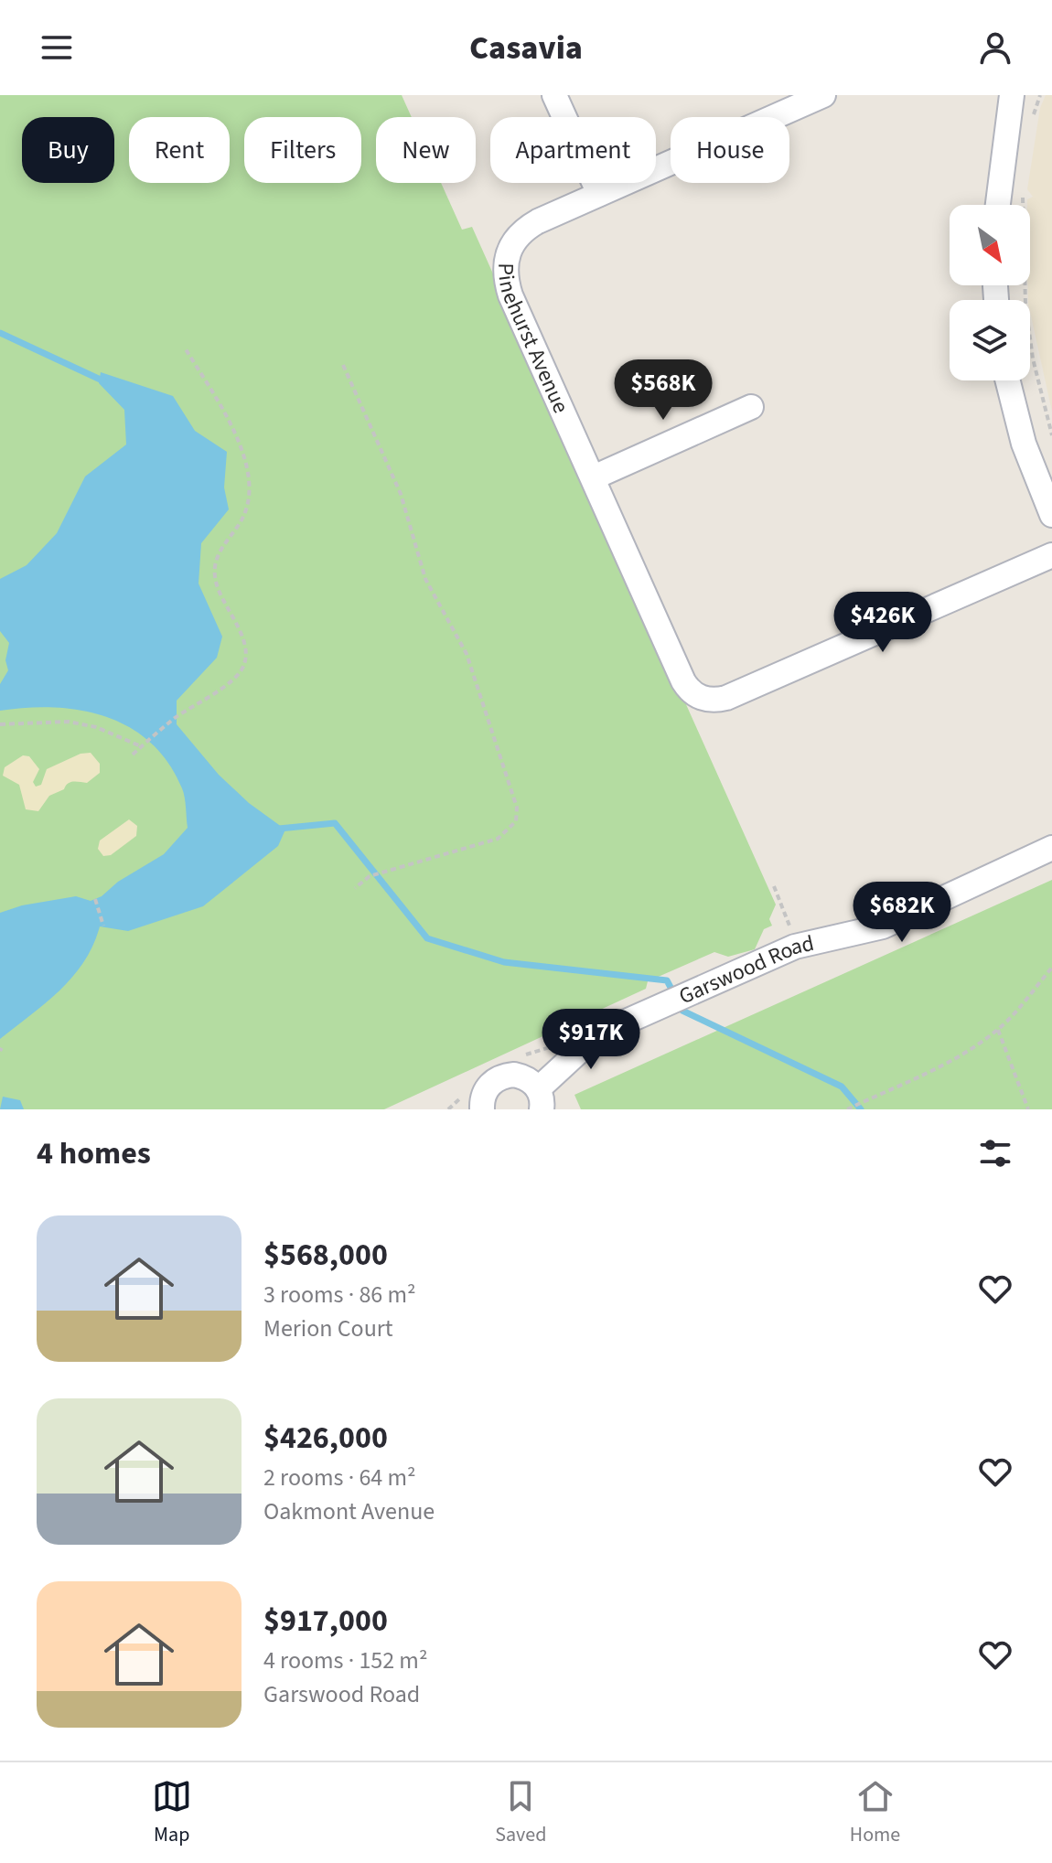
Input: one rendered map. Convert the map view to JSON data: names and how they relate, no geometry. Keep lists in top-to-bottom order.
{
  "streets": {
    "street": ["Pinehurst Avenue", "Garswood Road"]
  },
  "north": "bottom right",
  "page": {
    "header": "Casavia",
    "chip": [
      "Buy",
      "Rent",
      "Filters",
      "New",
      "Apartment",
      "House"
    ],
    "price": [
      "$568K",
      "$426K",
      "$682K",
      "$917K"
    ],
    "heading": "4 homes",
    "list": [
      {
        "name": "$568,000",
        "note": "3 rooms · 86 m² · Merion Court"
      },
      {
        "name": "$426,000",
        "note": "2 rooms · 64 m² · Oakmont Avenue"
      },
      {
        "name": "$917,000",
        "note": "4 rooms · 152 m² · Garswood Road"
      }
    ],
    "tabs": ["Map", "Saved", "Home"]
  }
}
